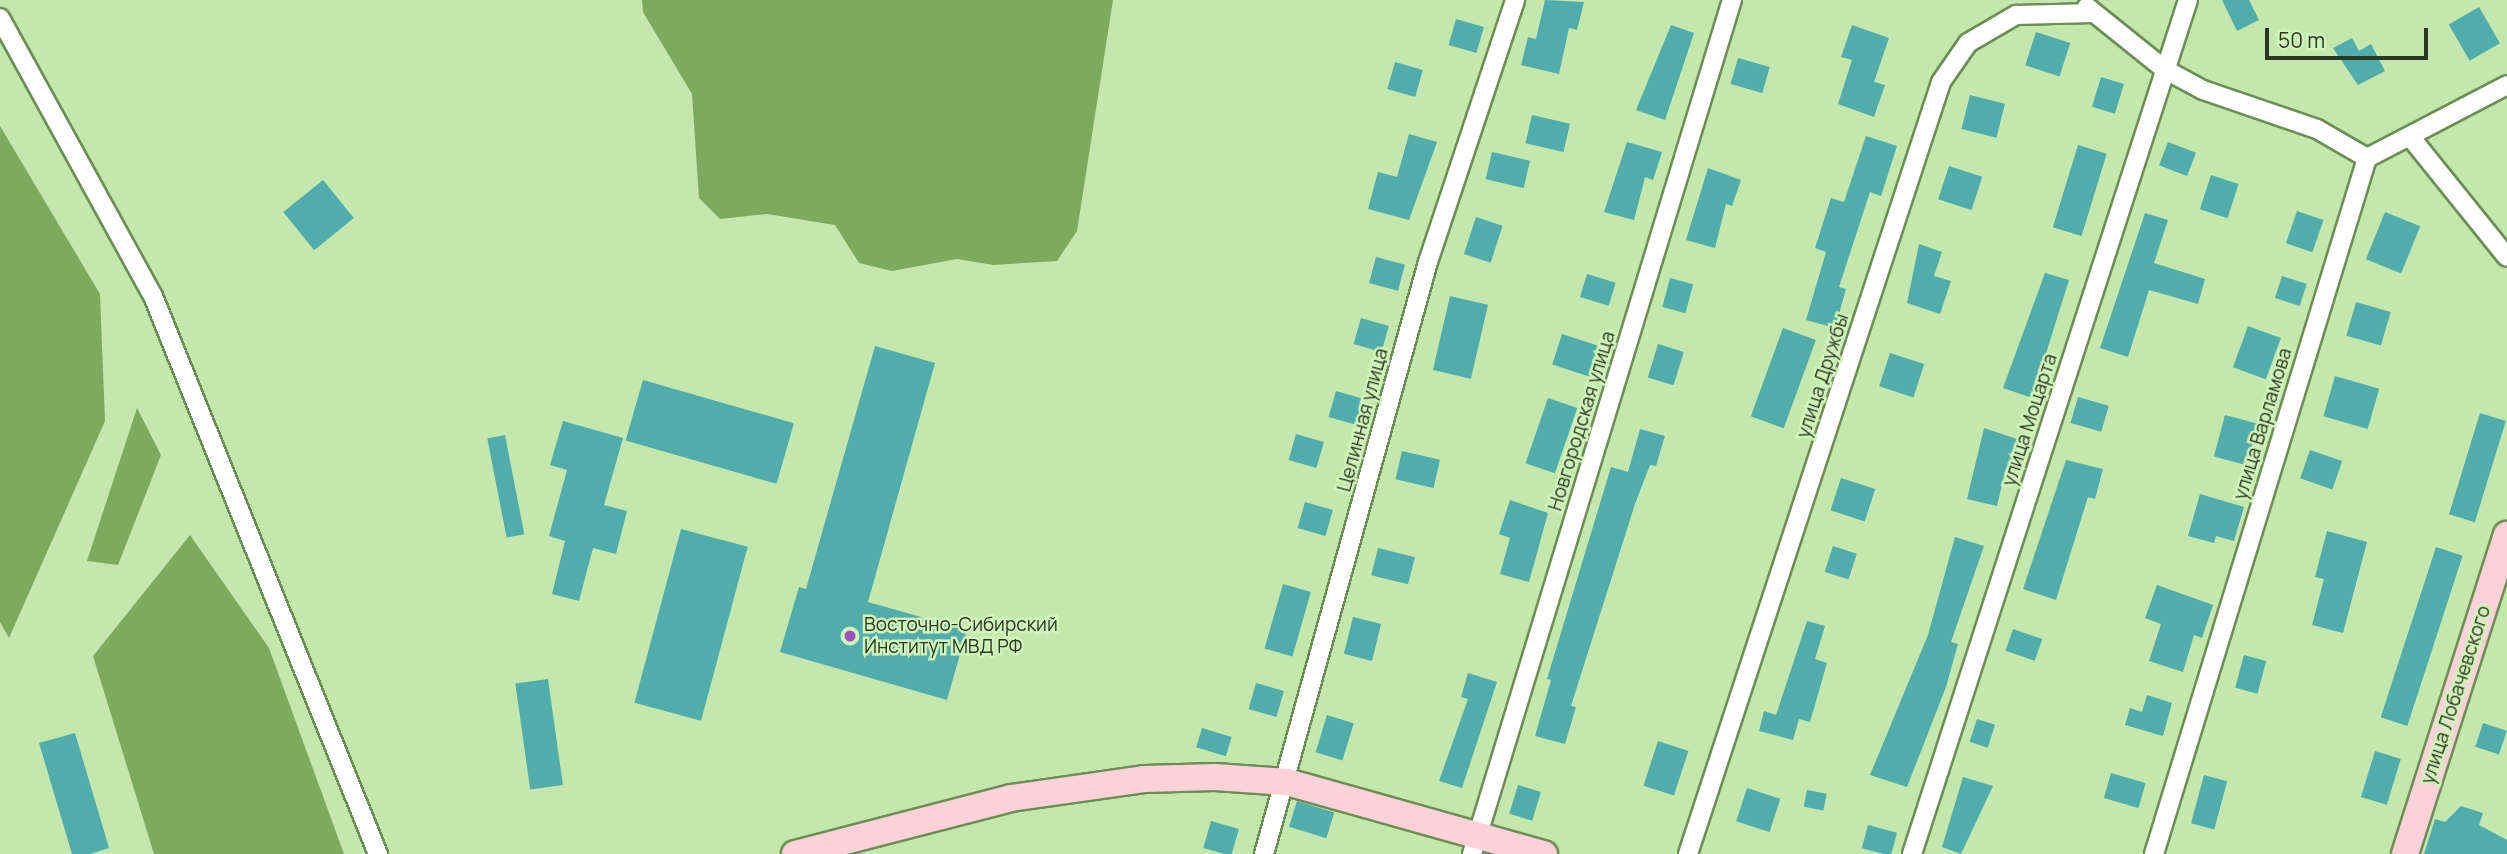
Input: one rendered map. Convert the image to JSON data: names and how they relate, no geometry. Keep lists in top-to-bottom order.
{
  "streets": {
    "street": [
      "улица Дружбы",
      "Целинная улица",
      "улица Моцарта",
      "Новгородская улица",
      "улица Варламова",
      "улица Лобачевского"
    ]
  },
  "places": ["Восточно-Сибирский Институт МВД РФ"],
  "scale_bar": "50 m"
}
